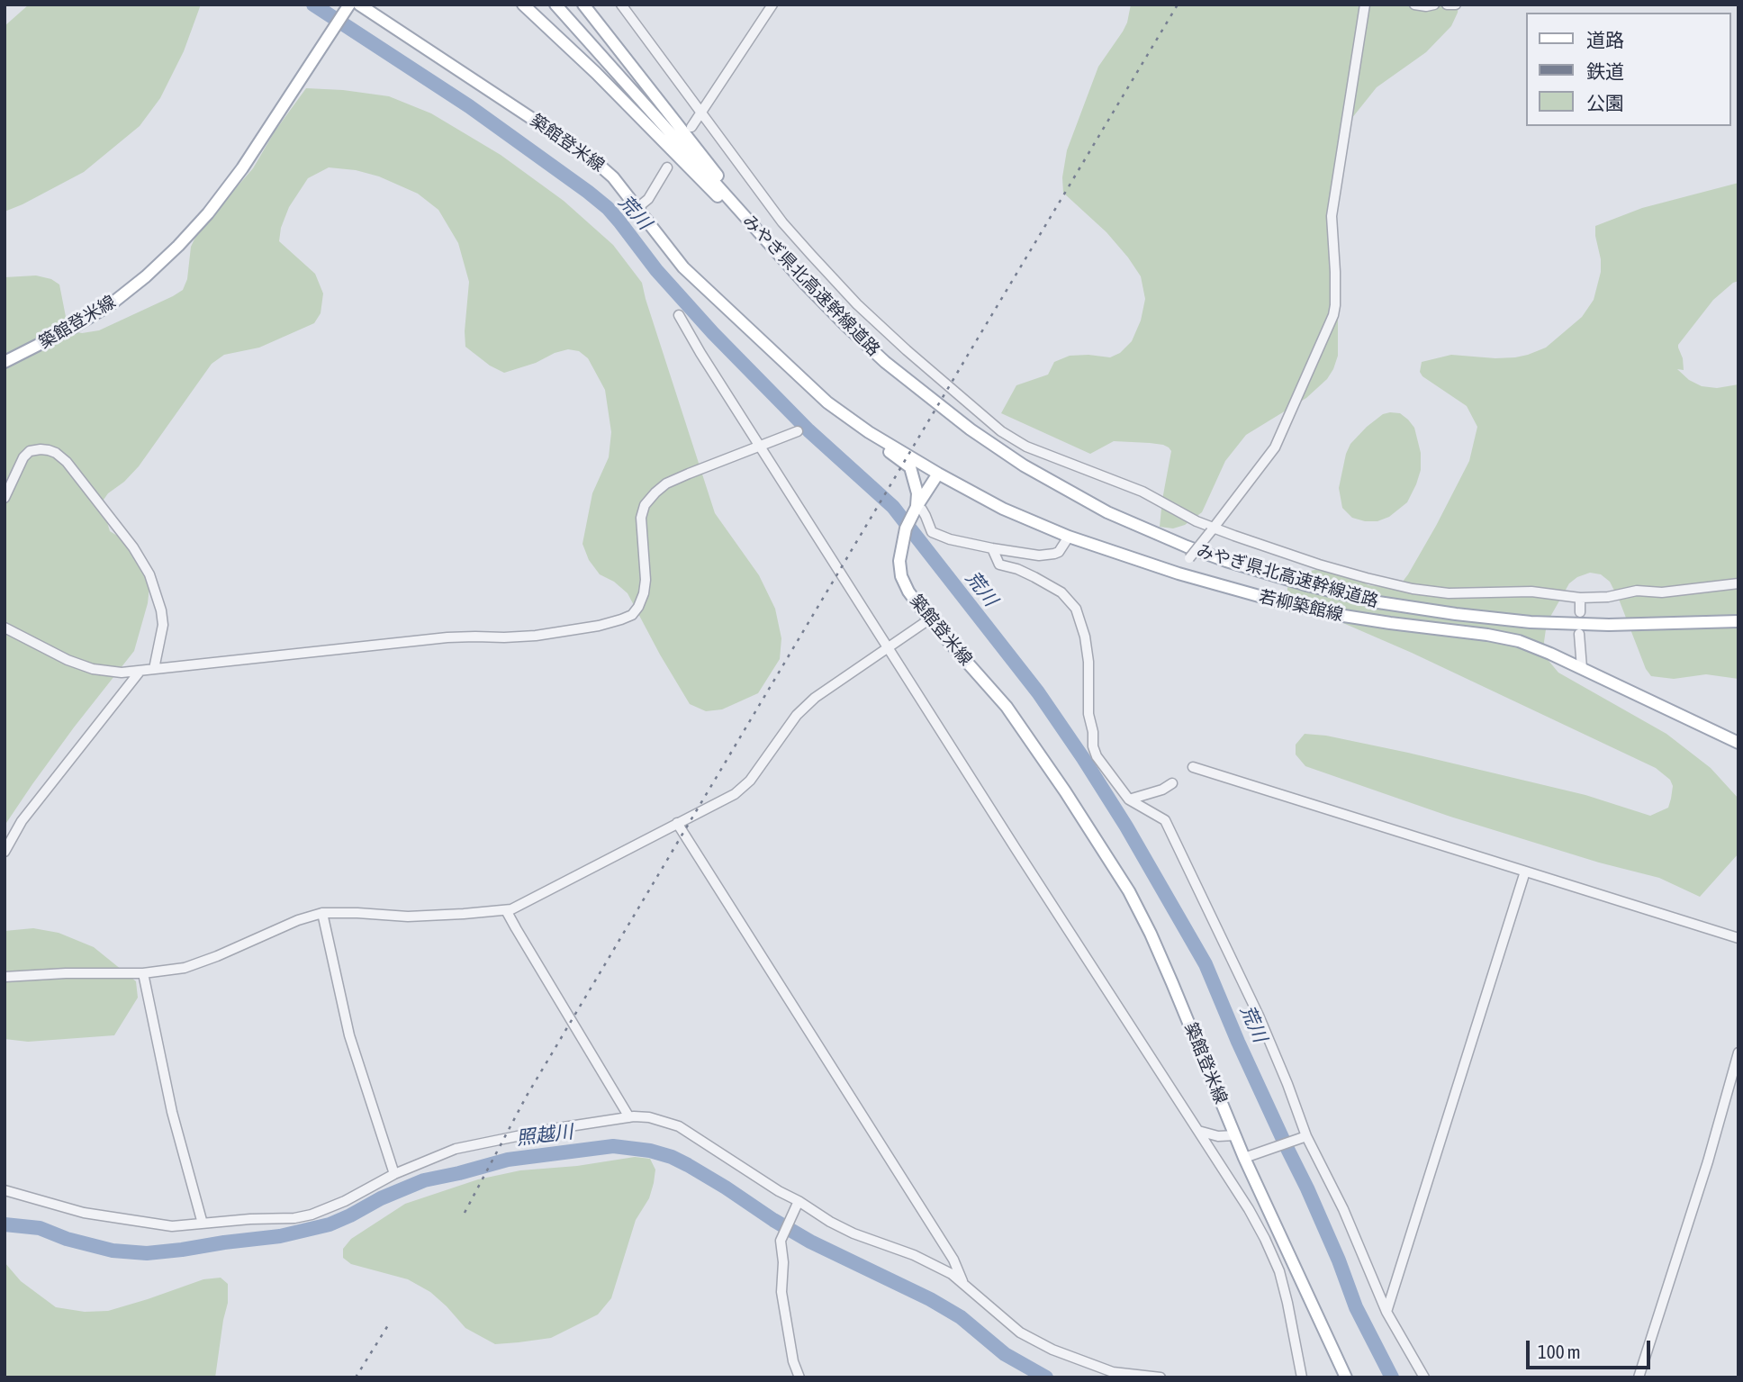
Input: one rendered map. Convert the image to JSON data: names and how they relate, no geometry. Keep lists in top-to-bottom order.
{
  "streets": {
    "main road": ["築館登米線", "みやぎ県北高速幹線道路", "若柳築館線"]
  },
  "crossings": [
    ["築館登米線", "若柳築館線"]
  ],
  "water": ["荒川", "照越川"],
  "legend": ["道路", "鉄道", "公園"],
  "scale_bar": "100 m"
}
